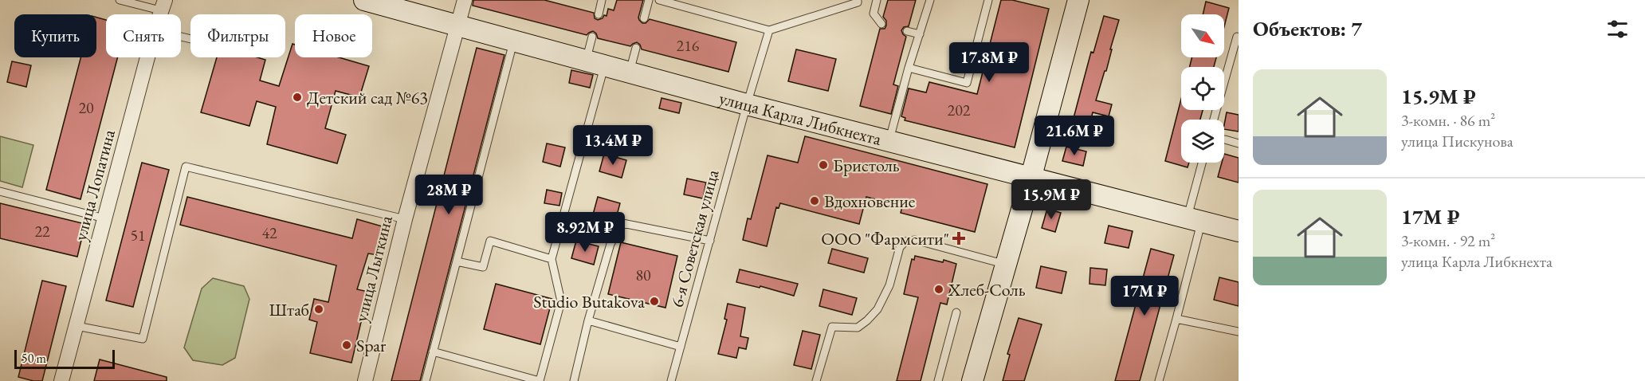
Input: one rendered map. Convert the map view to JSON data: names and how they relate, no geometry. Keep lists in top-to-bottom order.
{
  "streets": {
    "street": ["улица Карла Либкнехта", "улица Лопатина", "улица Лыткина"],
    "lane": ["6-я Советская улица"]
  },
  "crossings": [
    ["улица Карла Либкнехта", "6-я Советская улица"],
    ["улица Карла Либкнехта", "улица Лыткина"]
  ],
  "places": {
    "other": [
      "Детский сад №63",
      "Бристоль",
      "Вдохновение",
      "Хлеб-Соль",
      "Studio Butakova",
      "Штаб",
      "Spar"
    ],
    "health": ["ООО \"Фармсити\""]
  },
  "house_numbers": [
    "216",
    "20",
    "202",
    "22",
    "42",
    "51",
    "80"
  ],
  "scale_bar": "50 m",
  "north": "bottom right",
  "page": {
    "heading": "Объектов: 7",
    "chip": [
      "Купить",
      "Снять",
      "Фильтры",
      "Новое"
    ],
    "price": [
      "17.8M ₽",
      "21.6M ₽",
      "13.4M ₽",
      "28M ₽",
      "15.9M ₽",
      "8.92M ₽",
      "17M ₽"
    ],
    "list": [
      {
        "name": "15.9M ₽",
        "note": "3-комн. · 86 m² · улица Пискунова"
      },
      {
        "name": "17M ₽",
        "note": "3-комн. · 92 m² · улица Карла Либкнехта"
      }
    ],
    "scale": "50 m"
  }
}
